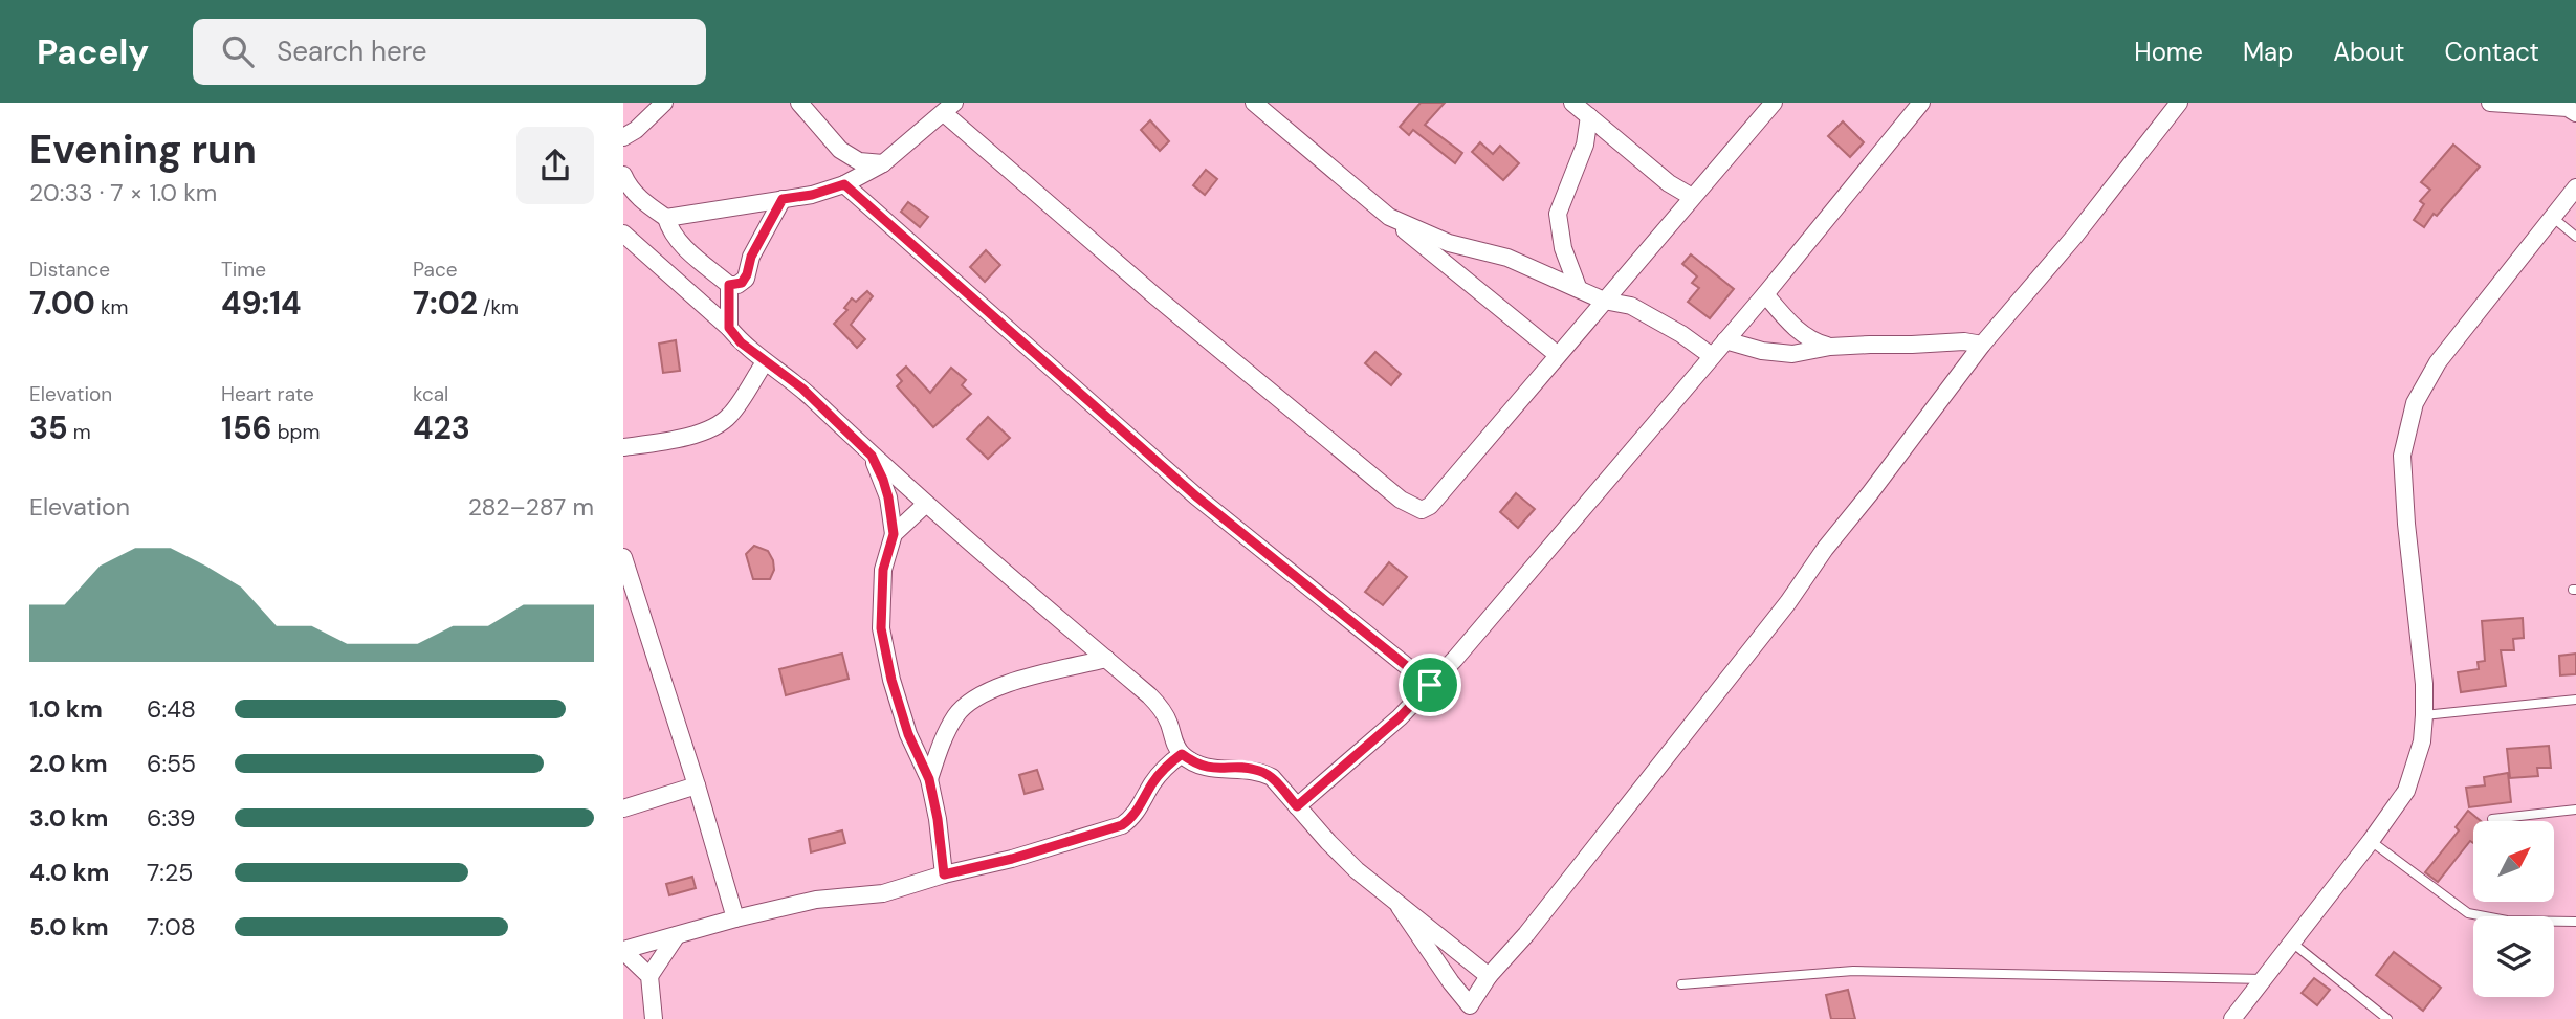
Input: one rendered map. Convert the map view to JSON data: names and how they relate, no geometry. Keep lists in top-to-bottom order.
{
  "north": "top right",
  "page": {
    "header": "Pacely",
    "search": "Search here",
    "nav": [
      "Home",
      "Map",
      "About",
      "Contact"
    ],
    "heading": ["Evening run", "20:33 · 7 × 1.0 km"],
    "stats": [
      ["Distance", "7.00 km"],
      ["Time", "49:14"],
      ["Pace", "7:02 /km"],
      ["Elevation", "35 m"],
      ["Heart rate", "156 bpm"],
      ["kcal", "423"]
    ],
    "chart": ["Elevation", "282–287 m"],
    "list": [
      {
        "name": "1.0 km",
        "note": "6:48"
      },
      {
        "name": "2.0 km",
        "note": "6:55"
      },
      {
        "name": "3.0 km",
        "note": "6:39"
      },
      {
        "name": "4.0 km",
        "note": "7:25"
      },
      {
        "name": "5.0 km",
        "note": "7:08"
      }
    ]
  }
}
